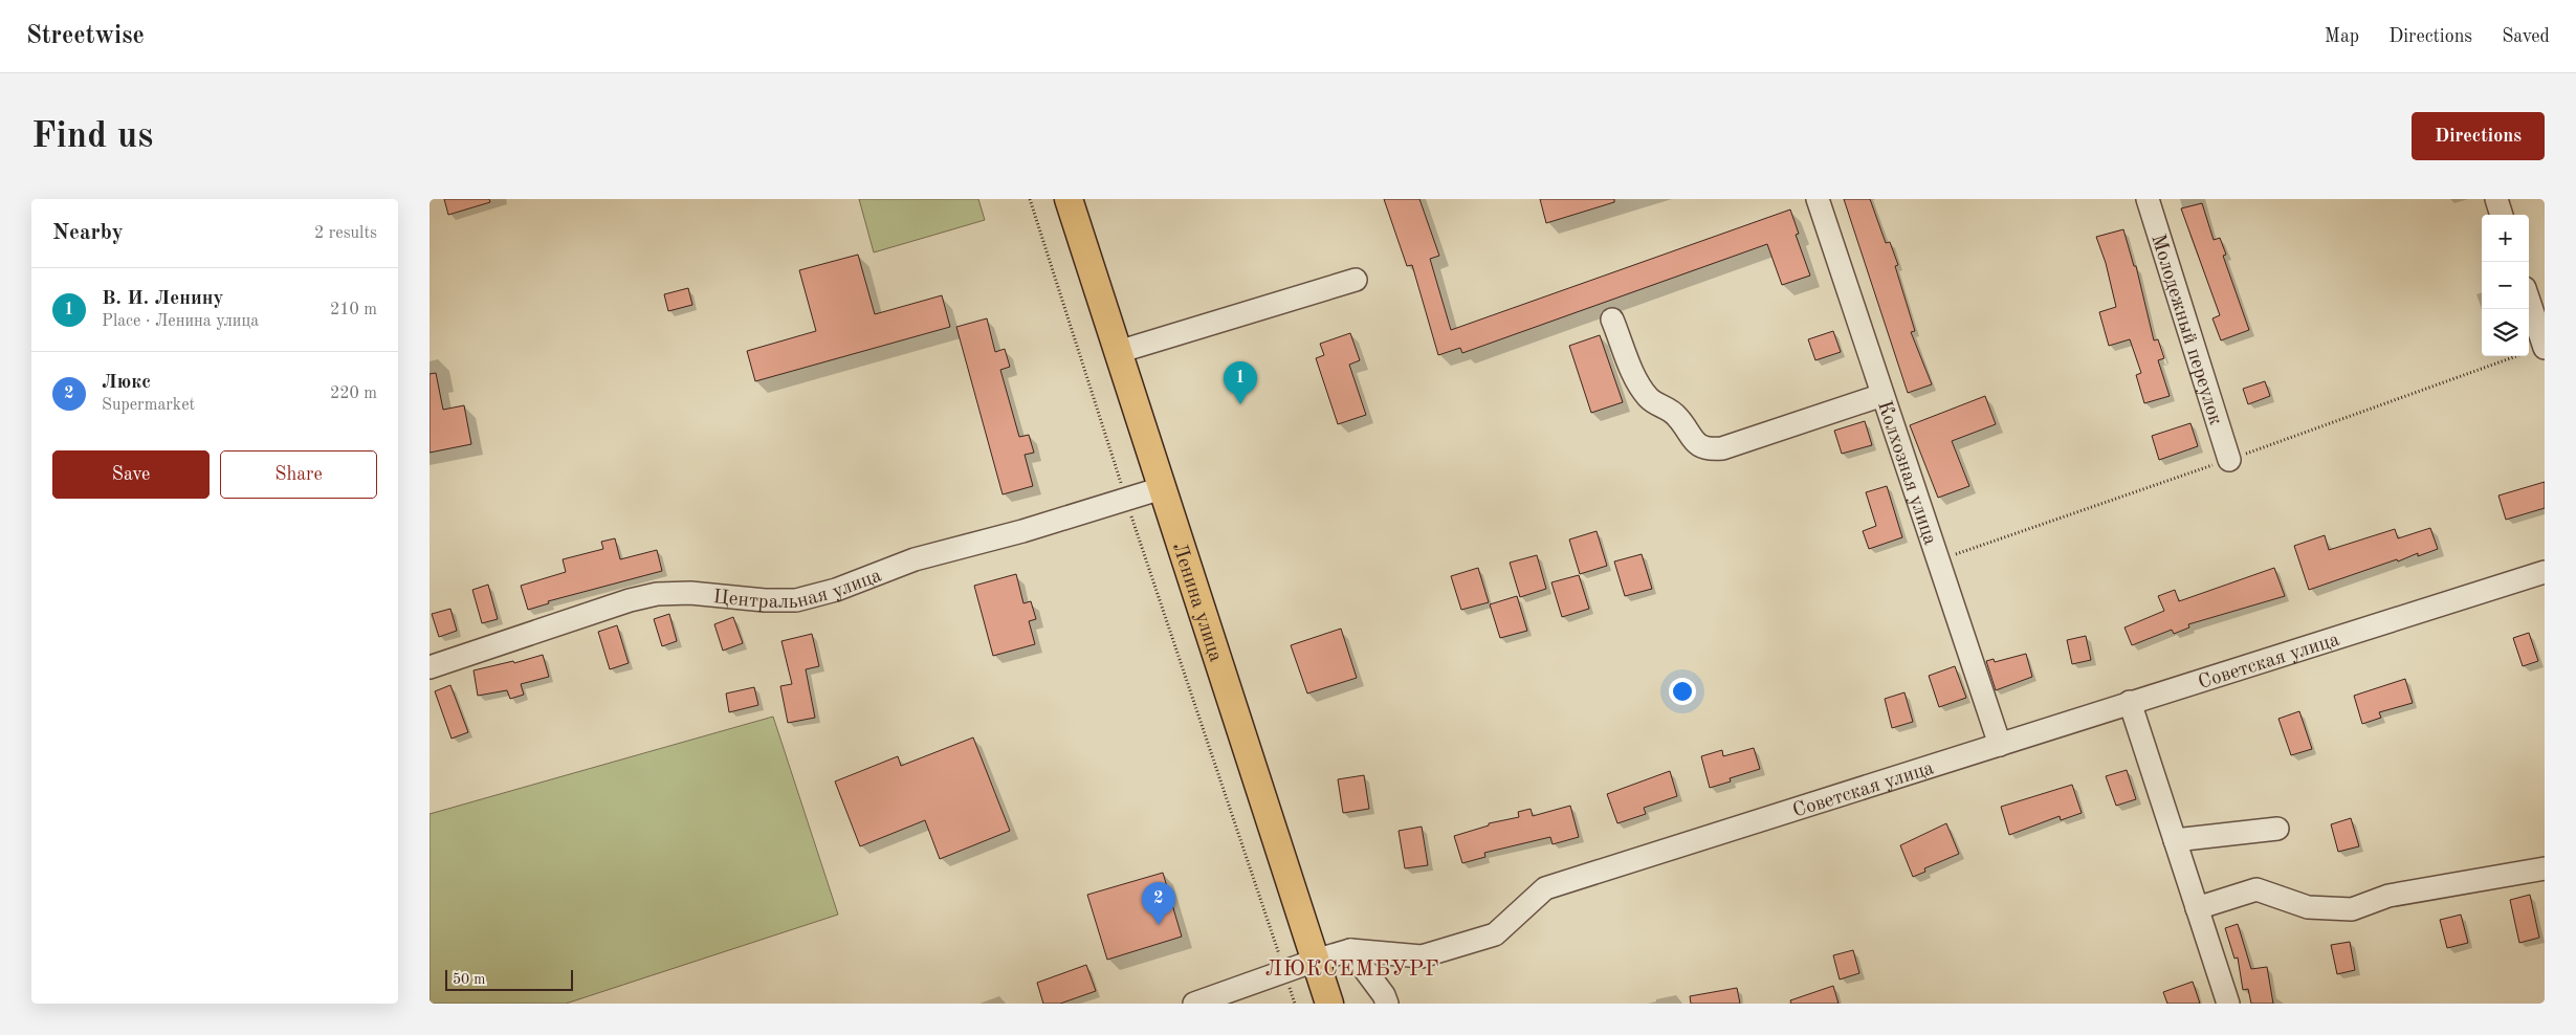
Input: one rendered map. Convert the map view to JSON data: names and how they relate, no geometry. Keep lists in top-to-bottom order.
{
  "streets": {
    "main road": ["Ленина улица"],
    "street": [
      "Молодежный переулок",
      "Колхозная улица",
      "Центральная улица",
      "Советская улица"
    ]
  },
  "crossings": [
    ["Колхозная улица", "Советская улица"],
    ["Центральная улица", "Ленина улица"],
    ["Ленина улица", "Советская улица"]
  ],
  "districts": ["ЛЮКСЕМБУРГ"],
  "scale_bar": "50 m",
  "page": {
    "header": "Streetwise",
    "nav": ["Map", "Directions", "Saved"],
    "buttons": [
      "Directions",
      ["Save", "Share"]
    ],
    "title": "Find us",
    "heading": ["Nearby", "2 results"],
    "map_buttons": ["+", "−"],
    "list": [
      {
        "mark": "1",
        "name": "В. И. Ленину",
        "note": "Place · Ленина улица",
        "value": "210 m"
      },
      {
        "mark": "2",
        "name": "Люкс",
        "note": "Supermarket",
        "value": "220 m"
      }
    ],
    "pins": ["1", "2"],
    "scale": "50 m"
  }
}
